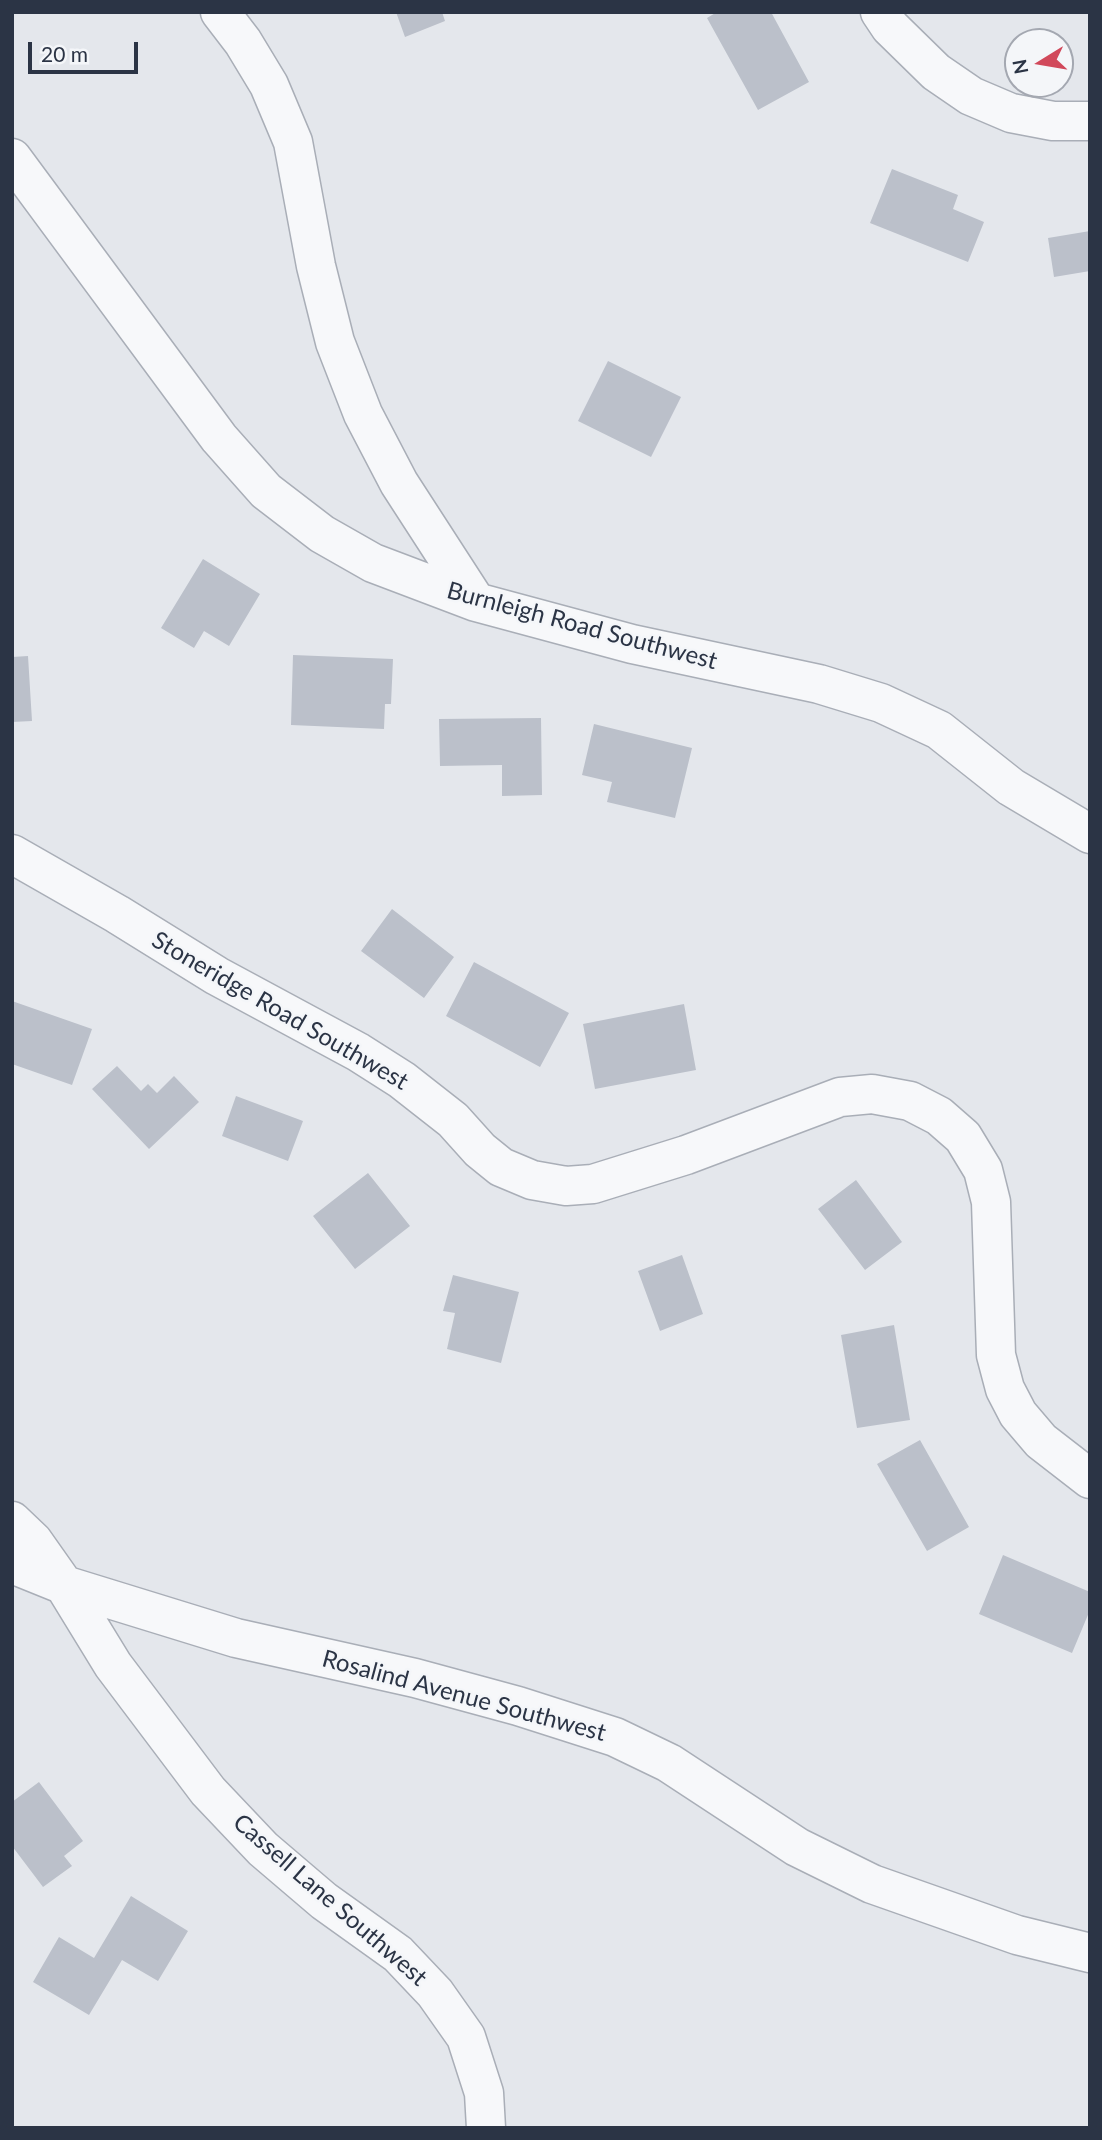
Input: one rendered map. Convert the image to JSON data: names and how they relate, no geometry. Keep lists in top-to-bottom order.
{
  "streets": {
    "street": [
      "Burnleigh Road Southwest",
      "Stoneridge Road Southwest",
      "Rosalind Avenue Southwest",
      "Cassell Lane Southwest"
    ]
  },
  "crossings": [
    ["Rosalind Avenue Southwest", "Cassell Lane Southwest"]
  ],
  "scale_bar": "20 m",
  "north": "left"
}
